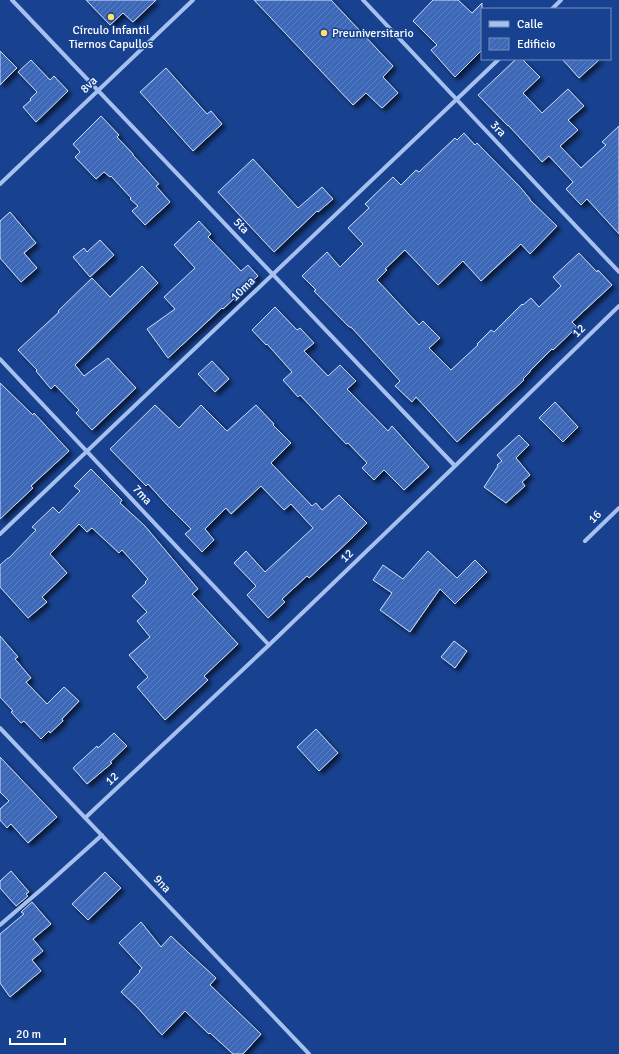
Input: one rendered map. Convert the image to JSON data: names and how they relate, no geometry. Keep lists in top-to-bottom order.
{
  "streets": {
    "street": [
      "8va",
      "3ra",
      "5ta",
      "10ma",
      "12",
      "7ma",
      "16",
      "9na"
    ]
  },
  "crossings": [
    ["8va", "5ta"],
    ["3ra", "10ma"],
    ["5ta", "10ma"],
    ["5ta", "12"],
    ["10ma", "7ma"],
    ["12", "7ma"],
    ["12", "9na"]
  ],
  "places": ["Círculo Infantil Tiernos Capullos", "Preuniversitario"],
  "legend": ["Calle", "Edificio"],
  "scale_bar": "20 m"
}
